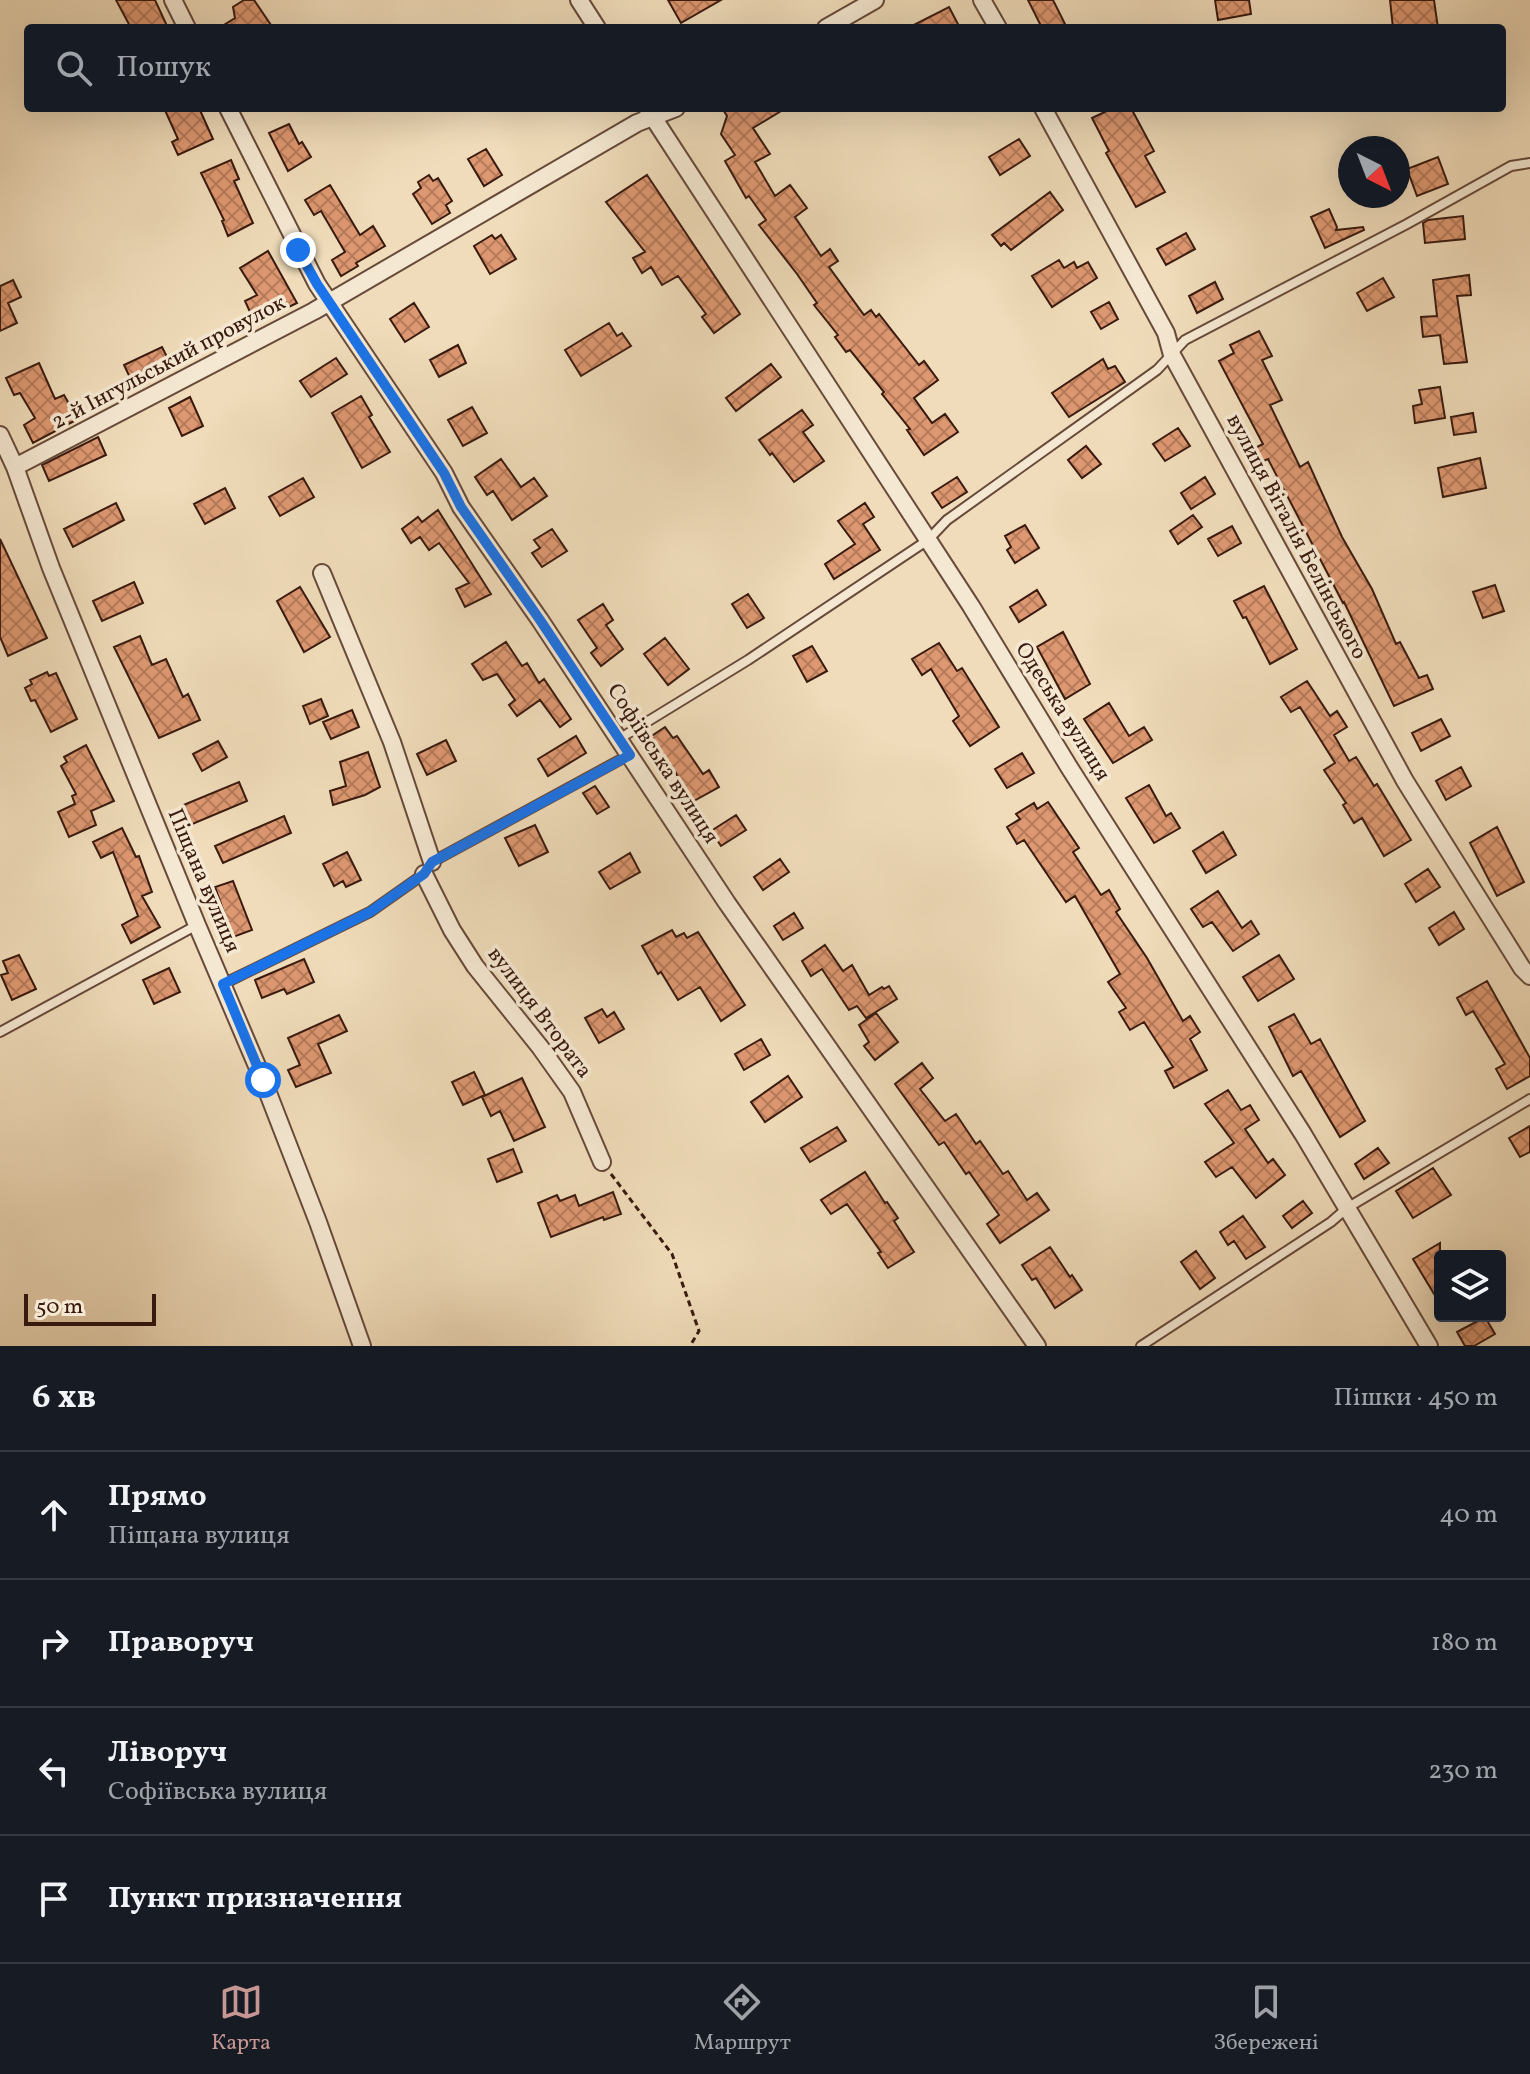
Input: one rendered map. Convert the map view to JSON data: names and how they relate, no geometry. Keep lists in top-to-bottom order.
{
  "streets": {
    "street": [
      "2-й Інгульський провулок",
      "вулиця Віталія Белінського",
      "Одеська вулиця",
      "Софіївська вулиця",
      "Піщана вулиця",
      "вулиця Втората"
    ]
  },
  "crossings": [
    ["2-й Інгульський провулок", "Одеська вулиця"],
    ["2-й Інгульський провулок", "Софіївська вулиця"],
    ["2-й Інгульський провулок", "Піщана вулиця"]
  ],
  "scale_bar": "50 m",
  "north": "bottom right",
  "page": {
    "search": "Пошук",
    "scale": "50 m",
    "heading": ["6 хв", "Пішки · 450 m"],
    "list": [
      ["Прямо", "Піщана вулиця", "40 m"],
      ["Праворуч", "180 m"],
      ["Ліворуч", "Софіївська вулиця", "230 m"],
      "Пункт призначення"
    ],
    "nav": ["Карта", "Маршрут", "Збережені"]
  }
}
